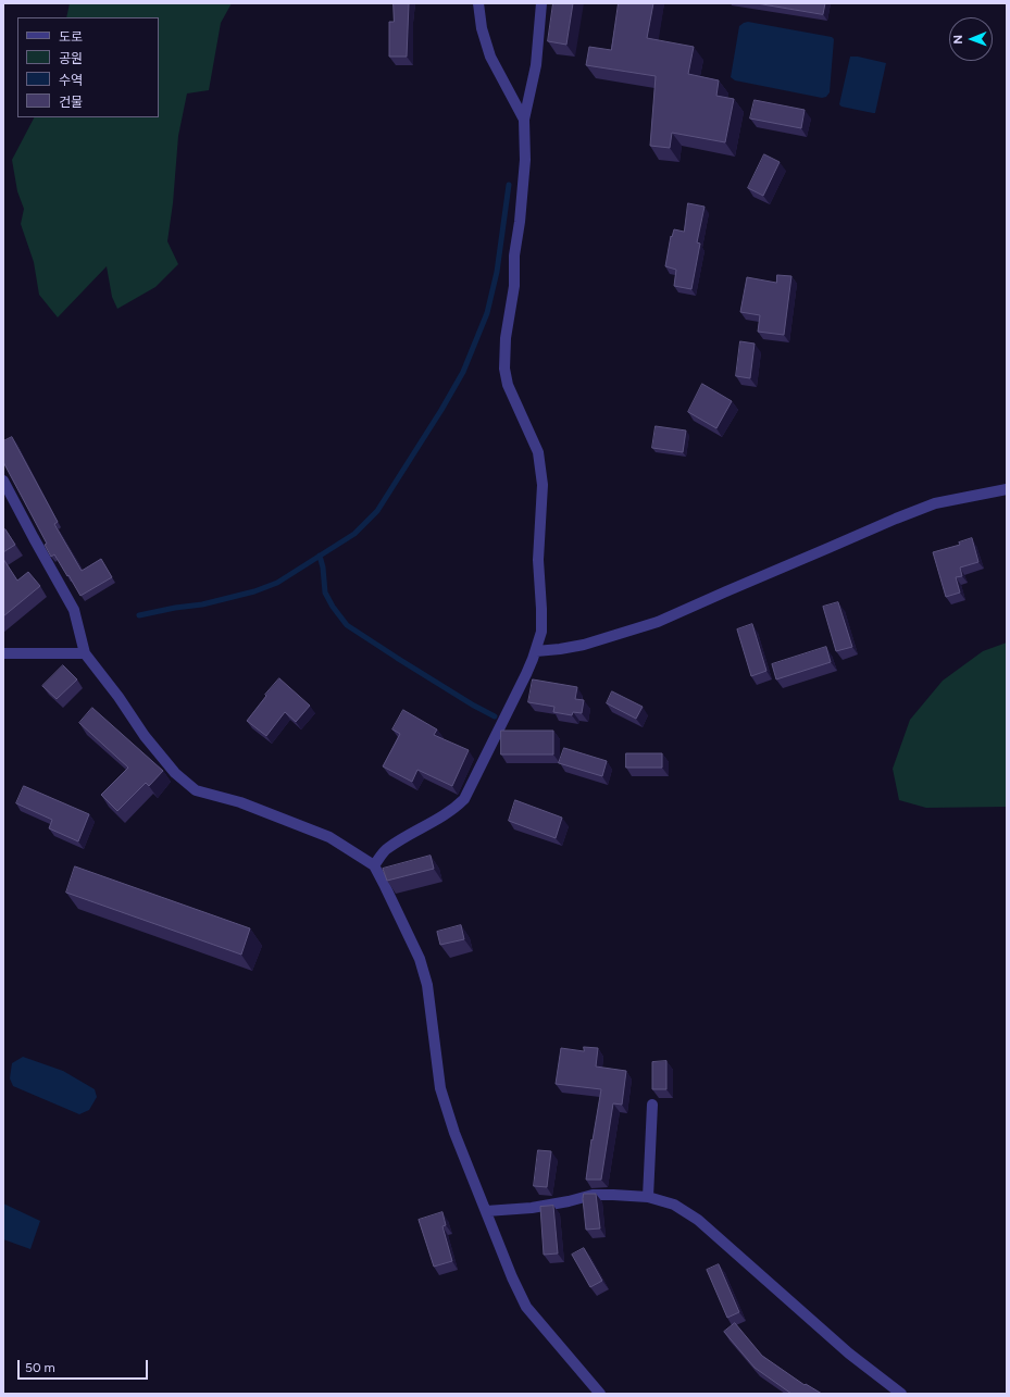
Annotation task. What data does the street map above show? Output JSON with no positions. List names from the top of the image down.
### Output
{
  "legend": [
    "도로",
    "공원",
    "수역",
    "건물"
  ],
  "scale_bar": "50 m",
  "north": "left"
}
